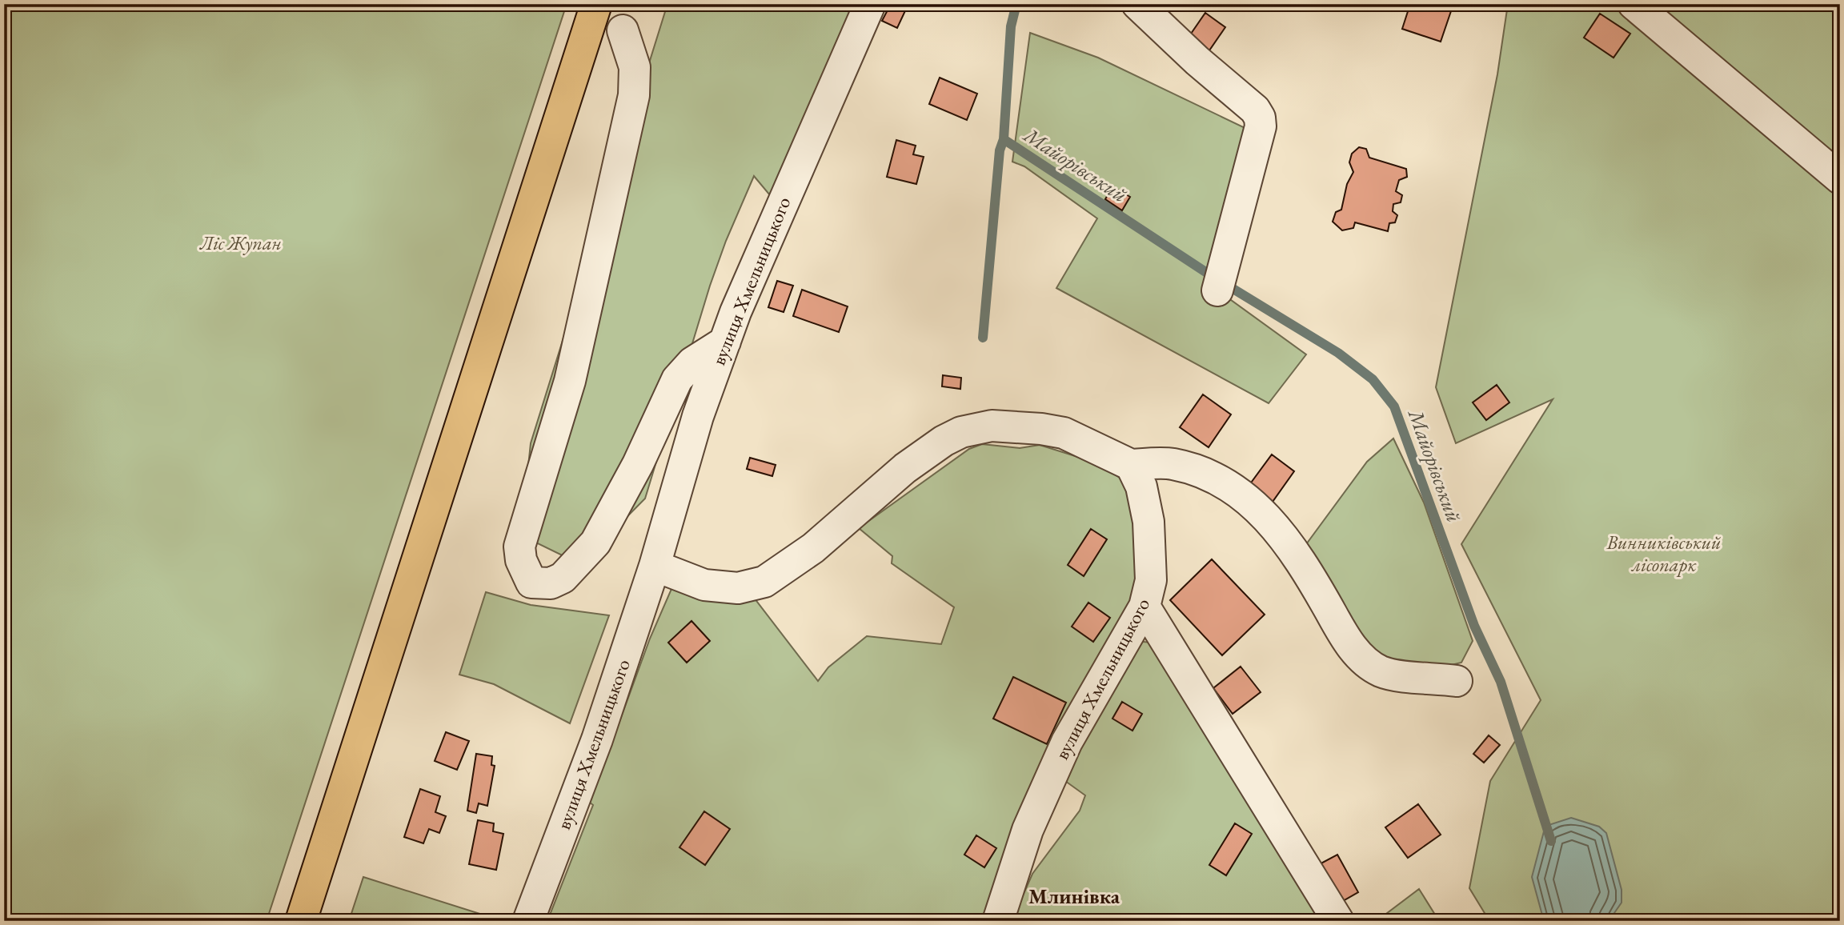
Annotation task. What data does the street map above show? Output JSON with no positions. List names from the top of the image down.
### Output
{
  "streets": {
    "street": ["вулиця Хмельницького"]
  },
  "districts": ["Млинівка"],
  "water": ["Майорівський"],
  "parks": ["Ліс Жупан", "Винниківський лісопарк"]
}
